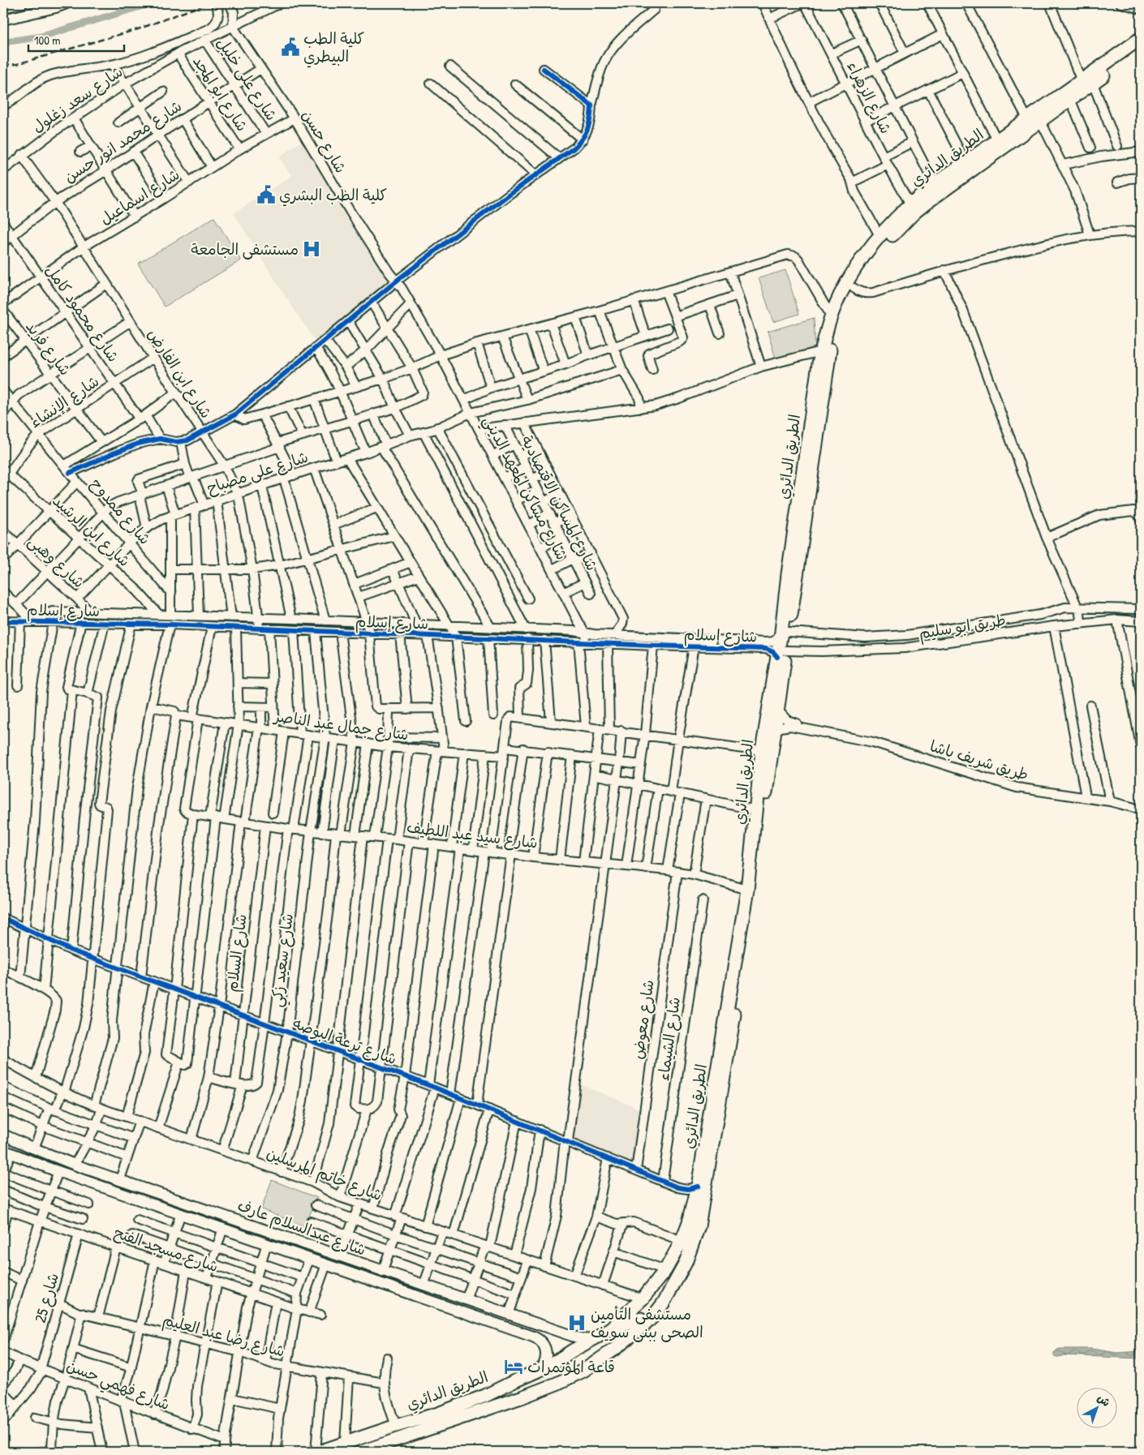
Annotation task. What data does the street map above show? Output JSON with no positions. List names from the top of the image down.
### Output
{
  "streets": {
    "highway": ["الطريق الدائري"],
    "main road": ["شارع عبدالسلام عارف"],
    "street": [
      "شارع على خليل",
      "شارع ابو المجد",
      "شارع الزهراء",
      "شارع سعد زغلول",
      "شارع محمد انور حسن",
      "شارع حسن",
      "شارع اسماعيل",
      "شارع محمود كامل",
      "شارع فريد",
      "شارع ابن الفارض",
      "شارع الإنشاء",
      "شارع على مصباح",
      "شارع مساكن المعهد الديني",
      "شارع المساكن الاقتصادية",
      "شارع ممدوح",
      "شارع ابن الرشيد",
      "شارع وهبى",
      "شارع إسلام",
      "طريق ابو سليم",
      "شارع جمال عبد الناصر",
      "طريق شريف باشا",
      "شارع سيد عبد اللطيف",
      "شارع السلام",
      "شارع سعيد زكي",
      "شارع معوض",
      "شارع الشيماء",
      "شارع ترعة البوصه",
      "شارع خاتم المرسلين",
      "شارع مسجد الفتح",
      "شارع 25",
      "شارع رضا عبد العليم",
      "شارع فهمي حسن"
    ]
  },
  "crossings": [
    ["شارع على خليل", "شارع سعد زغلول"],
    ["شارع على خليل", "شارع محمد انور حسن"],
    ["شارع على خليل", "شارع اسماعيل"],
    ["شارع ابو المجد", "شارع سعد زغلول"],
    ["شارع ابو المجد", "شارع محمد انور حسن"],
    ["شارع ابو المجد", "شارع اسماعيل"],
    ["شارع الزهراء", "الطريق الدائري"],
    ["شارع سعد زغلول", "شارع حسن"],
    ["شارع سعد زغلول", "شارع ابن الفارض"],
    ["شارع محمد انور حسن", "شارع حسن"],
    ["شارع محمد انور حسن", "شارع محمود كامل"],
    ["شارع محمد انور حسن", "شارع ابن الفارض"],
    ["شارع حسن", "شارع اسماعيل"],
    ["شارع حسن", "شارع مساكن المعهد الديني"],
    ["الطريق الدائري", "شارع إسلام"],
    ["الطريق الدائري", "طريق ابو سليم"],
    ["الطريق الدائري", "طريق شريف باشا"],
    ["الطريق الدائري", "شارع سيد عبد اللطيف"],
    ["الطريق الدائري", "شارع خاتم المرسلين"],
    ["الطريق الدائري", "شارع عبدالسلام عارف"],
    ["شارع اسماعيل", "شارع محمود كامل"],
    ["شارع اسماعيل", "شارع ابن الفارض"],
    ["شارع محمود كامل", "شارع الإنشاء"],
    ["شارع فريد", "شارع الإنشاء"],
    ["شارع ابن الفارض", "شارع الإنشاء"],
    ["شارع ابن الفارض", "شارع على مصباح"],
    ["شارع ابن الفارض", "شارع إسلام"],
    ["شارع الإنشاء", "شارع ممدوح"],
    ["شارع الإنشاء", "شارع ابن الرشيد"],
    ["شارع على مصباح", "شارع مساكن المعهد الديني"],
    ["شارع على مصباح", "شارع ممدوح"],
    ["شارع على مصباح", "شارع ابن الرشيد"],
    ["شارع على مصباح", "شارع وهبى"],
    ["شارع مساكن المعهد الديني", "شارع إسلام"],
    ["شارع ابن الرشيد", "شارع إسلام"],
    ["شارع وهبى", "شارع إسلام"],
    ["شارع إسلام", "طريق ابو سليم"],
    ["شارع إسلام", "شارع سعيد زكي"],
    ["شارع جمال عبد الناصر", "شارع سعيد زكي"],
    ["شارع سيد عبد اللطيف", "شارع السلام"],
    ["شارع سيد عبد اللطيف", "شارع سعيد زكي"],
    ["شارع سيد عبد اللطيف", "شارع معوض"],
    ["شارع السلام", "شارع ترعة البوصه"],
    ["شارع السلام", "شارع خاتم المرسلين"],
    ["شارع سعيد زكي", "شارع ترعة البوصه"],
    ["شارع سعيد زكي", "شارع خاتم المرسلين"],
    ["شارع معوض", "شارع ترعة البوصه"],
    ["شارع الشيماء", "شارع ترعة البوصه"],
    ["شارع مسجد الفتح", "شارع 25"],
    ["شارع 25", "شارع رضا عبد العليم"],
    ["شارع 25", "شارع فهمي حسن"]
  ],
  "places": {
    "public building": ["كلية الطب البيطري", "كلية الطب البشري"],
    "hospital": ["مستشفى الجامعة", "مستشفى التأمين الصحى ببنى سويف"],
    "hotel": ["قاعة المؤتمرات"]
  },
  "scale_bar": "100 m",
  "north": "top right"
}
